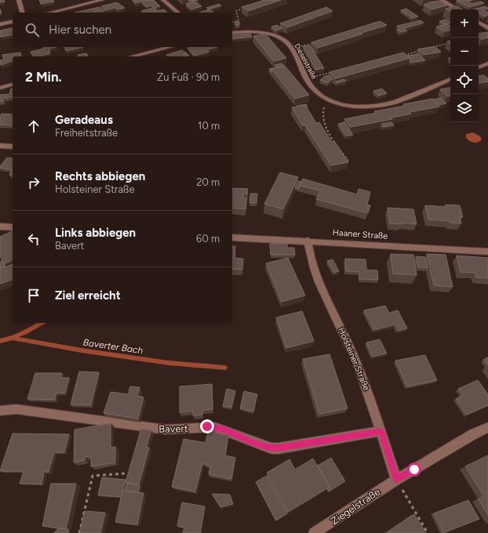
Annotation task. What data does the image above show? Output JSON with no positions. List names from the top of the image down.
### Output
{
  "streets": {
    "street": [
      "Dieselstraße",
      "Haaner Straße",
      "Holsteiner Straße",
      "Bavert",
      "Ziegelstraße"
    ]
  },
  "crossings": [
    ["Haaner Straße", "Holsteiner Straße"],
    ["Holsteiner Straße", "Bavert"],
    ["Holsteiner Straße", "Ziegelstraße"]
  ],
  "water": ["Baverter Bach"],
  "page": {
    "map_buttons": ["+", "−"],
    "search": "Hier suchen",
    "heading": ["2 Min.", "Zu Fuß · 90 m"],
    "list": [
      ["Geradeaus", "Freiheitstraße", "10 m"],
      ["Rechts abbiegen", "Holsteiner Straße", "20 m"],
      ["Links abbiegen", "Bavert", "60 m"],
      "Ziel erreicht"
    ]
  }
}
